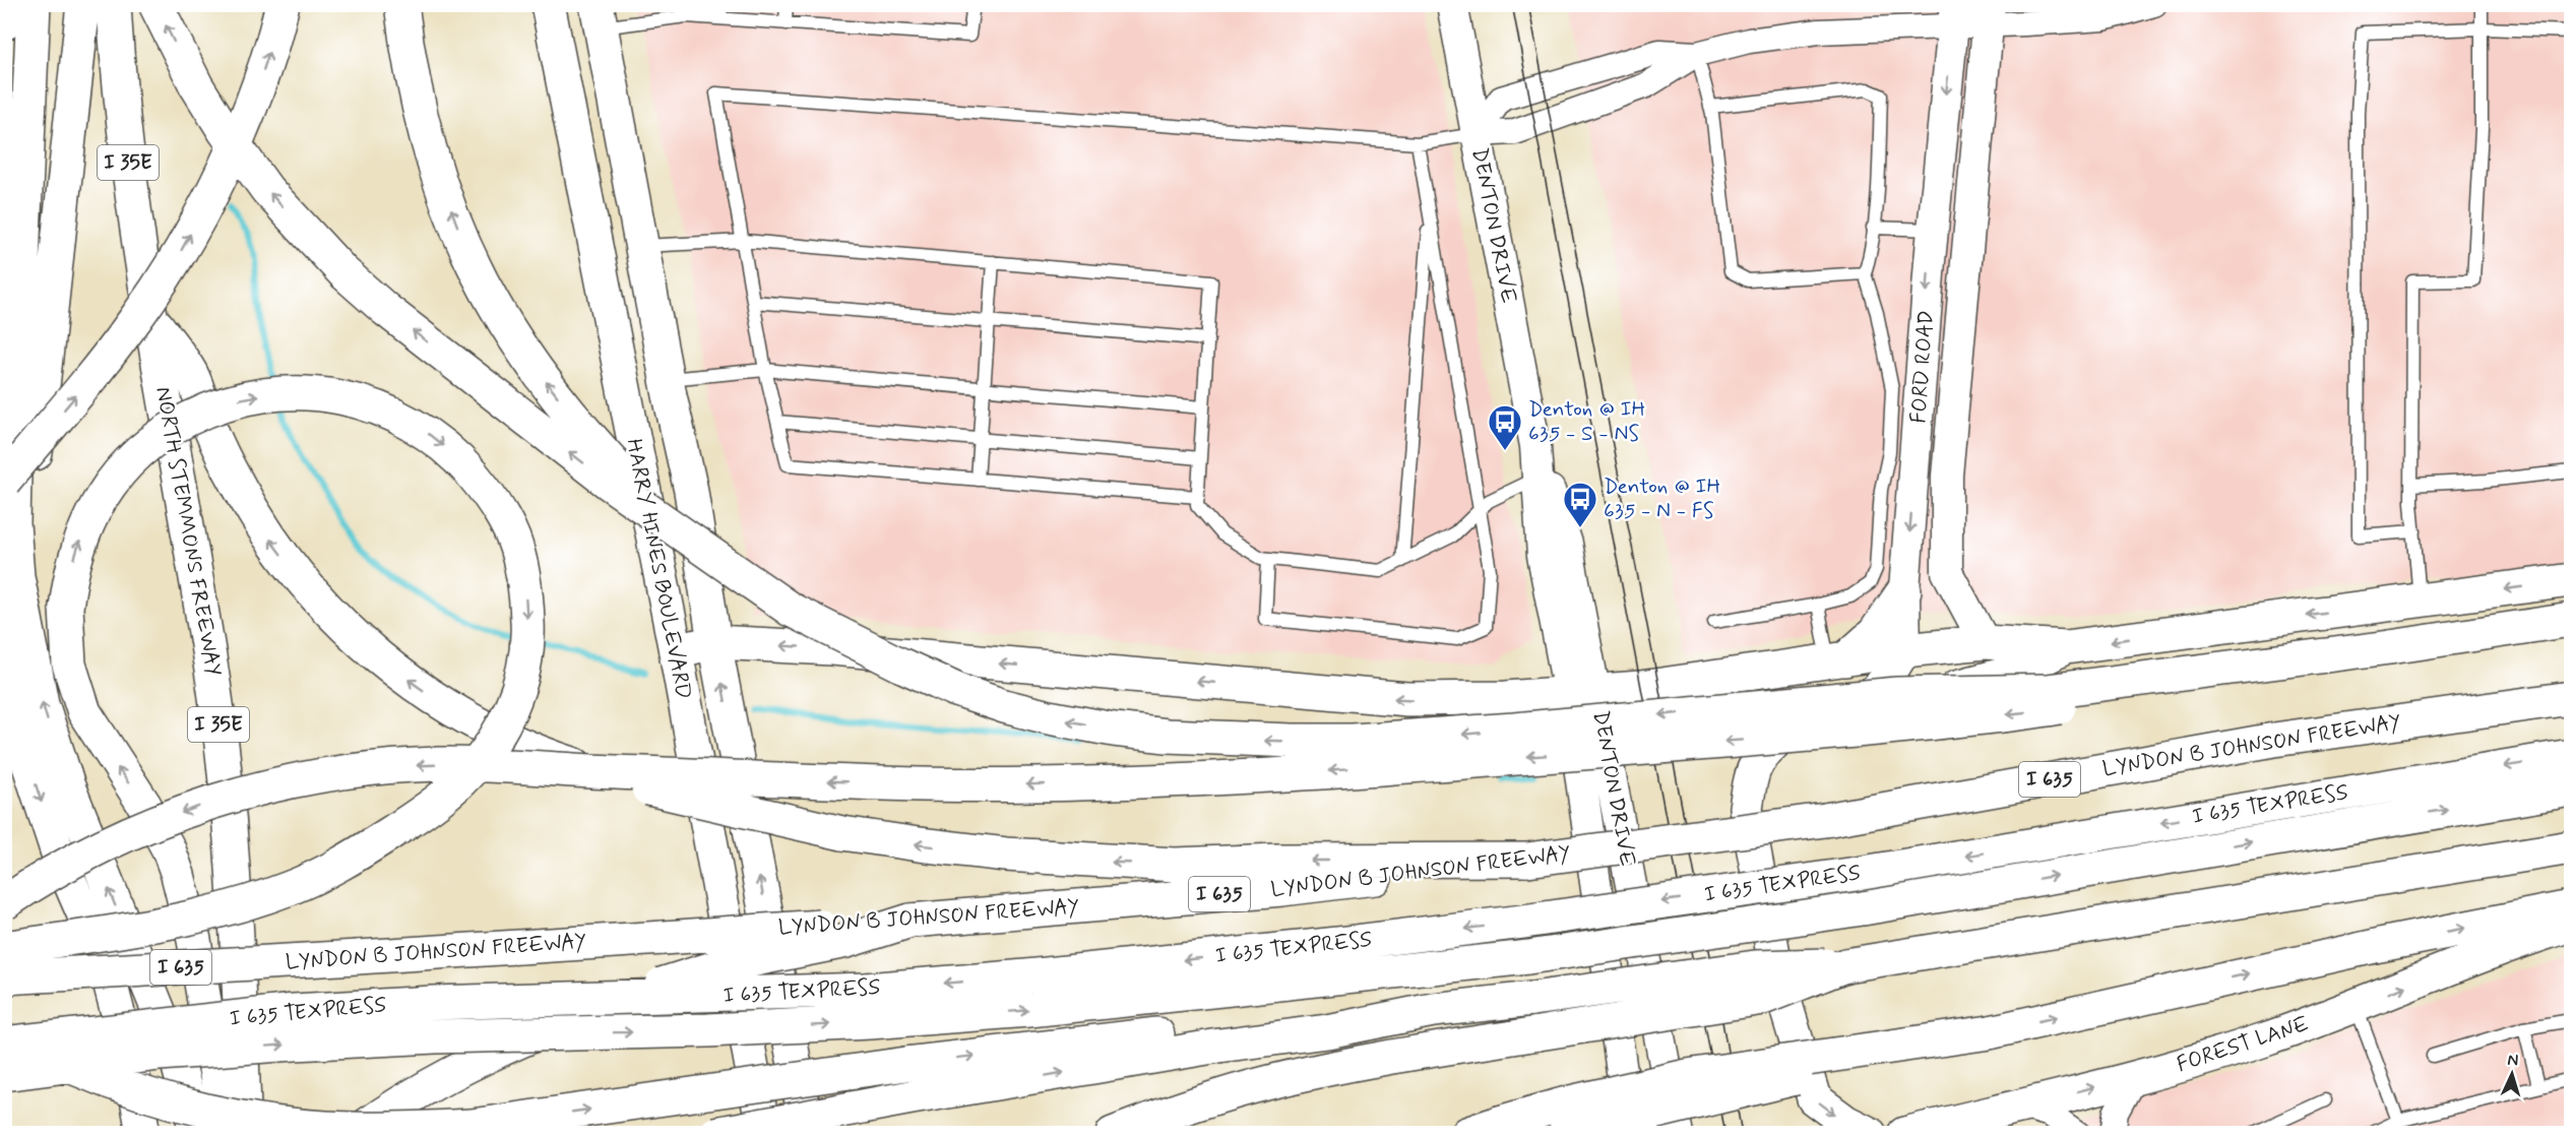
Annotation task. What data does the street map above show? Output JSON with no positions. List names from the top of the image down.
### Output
{
  "streets": {
    "main road": [
      "I 35E",
      "NORTH STEMMONS FREEWAY",
      "HARRY HINES BOULEVARD",
      "LYNDON B JOHNSON FREEWAY",
      "I 635",
      "I 635 TEXPRESS",
      "FOREST LANE"
    ],
    "street": ["DENTON DRIVE", "FORD ROAD"]
  },
  "places": {
    "bus stop": ["Denton @ IH 635 - S - NS", "Denton @ IH 635 - N - FS"]
  },
  "north": "top"
}
